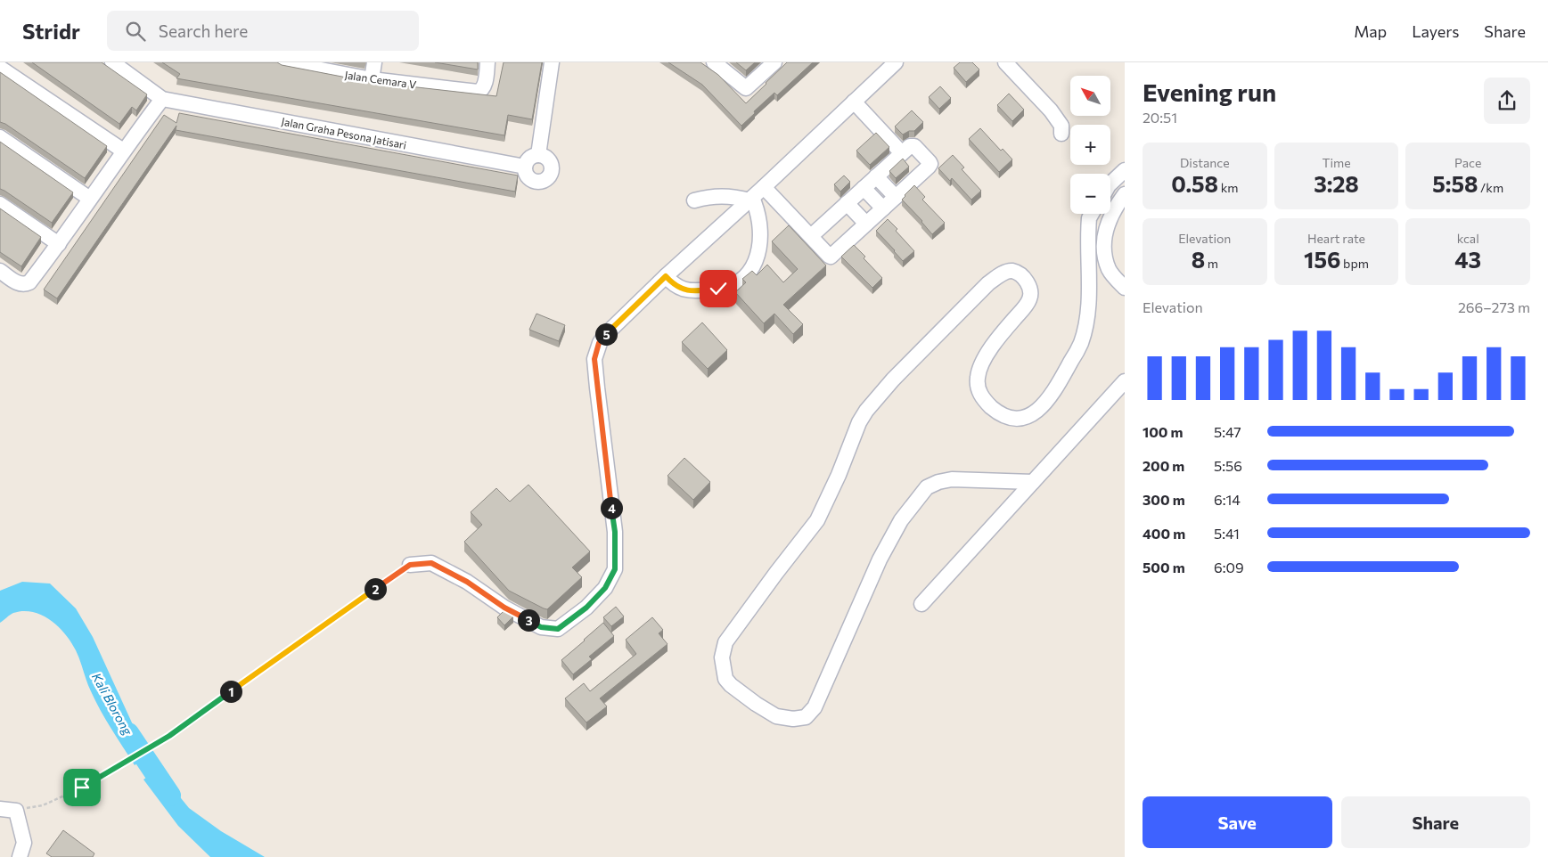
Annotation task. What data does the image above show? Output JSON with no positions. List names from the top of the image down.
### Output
{
  "streets": {
    "street": ["Jalan Cemara V", "Jalan Graha Pesona Jatisari"]
  },
  "water": ["Kali Blorong"],
  "north": "top left",
  "page": {
    "header": "Stridr",
    "search": "Search here",
    "nav": ["Map", "Layers", "Share"],
    "heading": ["Evening run", "20:51"],
    "map_buttons": ["+", "−"],
    "stats": [
      ["Distance", "0.58 km"],
      ["Time", "3:28"],
      ["Pace", "5:58 /km"],
      ["Elevation", "8 m"],
      ["Heart rate", "156 bpm"],
      ["kcal", "43"]
    ],
    "chart": ["Elevation", "266–273 m"],
    "pins": [
      "5",
      "4",
      "2",
      "3",
      "1"
    ],
    "list": [
      {
        "name": "100 m",
        "note": "5:47"
      },
      {
        "name": "200 m",
        "note": "5:56"
      },
      {
        "name": "300 m",
        "note": "6:14"
      },
      {
        "name": "400 m",
        "note": "5:41"
      },
      {
        "name": "500 m",
        "note": "6:09"
      }
    ],
    "buttons": ["Save", "Share"]
  }
}
